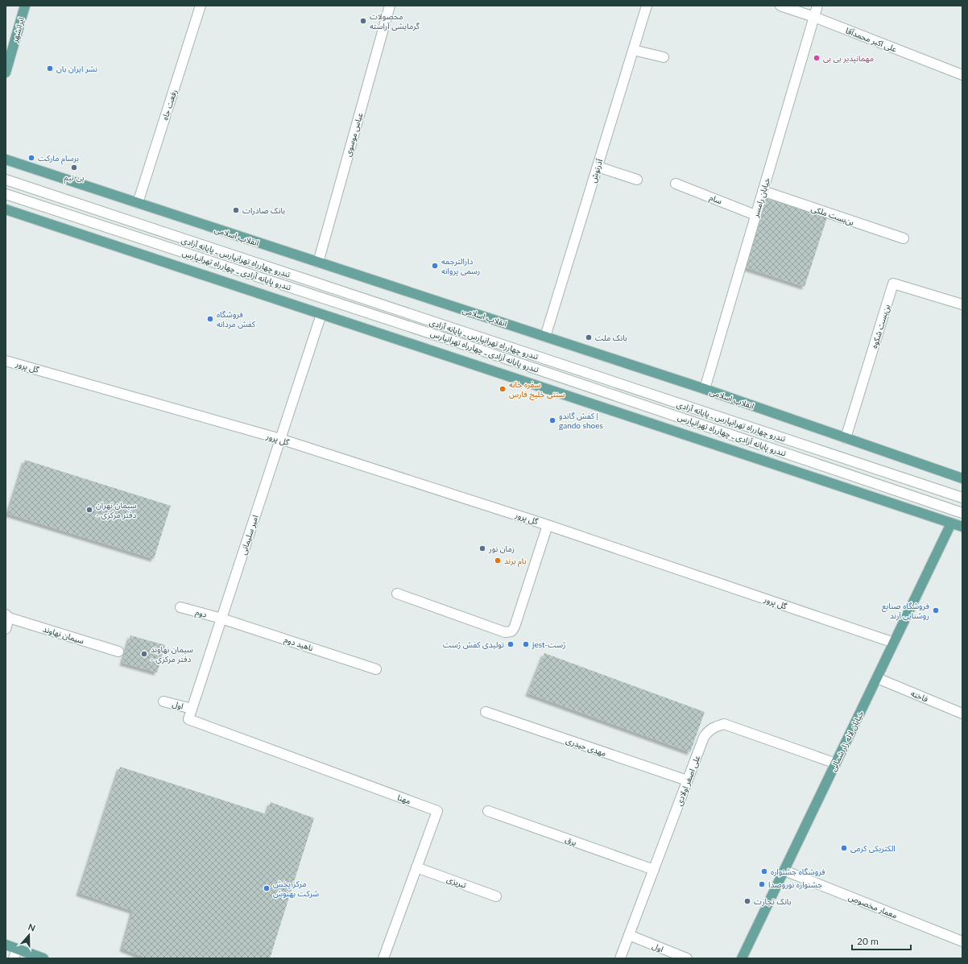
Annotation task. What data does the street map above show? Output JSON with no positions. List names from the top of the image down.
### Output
{
  "streets": {
    "main road": ["ایرانشهر", "انقلاب اسلامی", "خیابان لاله زار شمالی"],
    "street": [
      "علی اکبر محمدآقا",
      "رفعت جاه",
      "عباس موسوی",
      "آذرنوش",
      "خیابان رامسر",
      "سام",
      "بن‌بست ملکی",
      "تندرو چهارراه تهرانپارس ـ پایانه آزادی",
      "تندرو پایانه آزادی ـ چهارراه تهرانپارس",
      "بن‌بست شکوه",
      "گل پرور",
      "امیر سلیمانی",
      "دوم",
      "سیمان نهاوند",
      "ناهید دوم",
      "فاخته",
      "اول",
      "مهدی حیدری",
      "علی اصغر اولادی",
      "مهنا",
      "برق",
      "تبریزی",
      "معمار مخصوص"
    ]
  },
  "crossings": [
    ["علی اکبر محمدآقا", "خیابان رامسر"],
    ["رفعت جاه", "انقلاب اسلامی"],
    ["عباس موسوی", "انقلاب اسلامی"],
    ["آذرنوش", "انقلاب اسلامی"],
    ["خیابان رامسر", "سام"],
    ["خیابان رامسر", "بن‌بست ملکی"],
    ["خیابان رامسر", "انقلاب اسلامی"],
    ["انقلاب اسلامی", "بن‌بست شکوه"],
    ["گل پرور", "امیر سلیمانی"],
    ["گل پرور", "خیابان لاله زار شمالی"],
    ["امیر سلیمانی", "دوم"],
    ["امیر سلیمانی", "ناهید دوم"],
    ["امیر سلیمانی", "اول"],
    ["امیر سلیمانی", "مهنا"],
    ["دوم", "ناهید دوم"],
    ["فاخته", "خیابان لاله زار شمالی"],
    ["اول", "علی اصغر اولادی"],
    ["خیابان لاله زار شمالی", "علی اصغر اولادی"],
    ["خیابان لاله زار شمالی", "معمار مخصوص"],
    ["مهدی حیدری", "علی اصغر اولادی"],
    ["علی اصغر اولادی", "برق"],
    ["مهنا", "تبریزی"]
  ],
  "places": [
    "محصولات گرمایشی آراسته",
    "مهمانپذیر بی بی",
    "نشر ایران بان",
    "برسام مارکت",
    "بی تیم",
    "بانک صادرات",
    "دارالترجمه رسمی پروانه",
    "فروشگاه کفش مردانه",
    "بانک ملت",
    "سفره خانه سنتی خلیج فارس",
    "کفش گاندو | gando shoes",
    "سیمان تهران - دفتر مرکزی",
    "زمان نور",
    "بام برند",
    "فروشگاه صنایع روشنایی آرند",
    "تولیدی کفش ژست",
    "jest-ژست",
    "سیمان نهاوند - دفتر مرکزی",
    "الکتریکی کرمی",
    "فروشگاه جشنواره",
    "جشنواره نوروصدا",
    "مرکز پخش شرکت بهنوش",
    "بانک تجارت"
  ],
  "scale_bar": "20 m",
  "north": "top"
}
